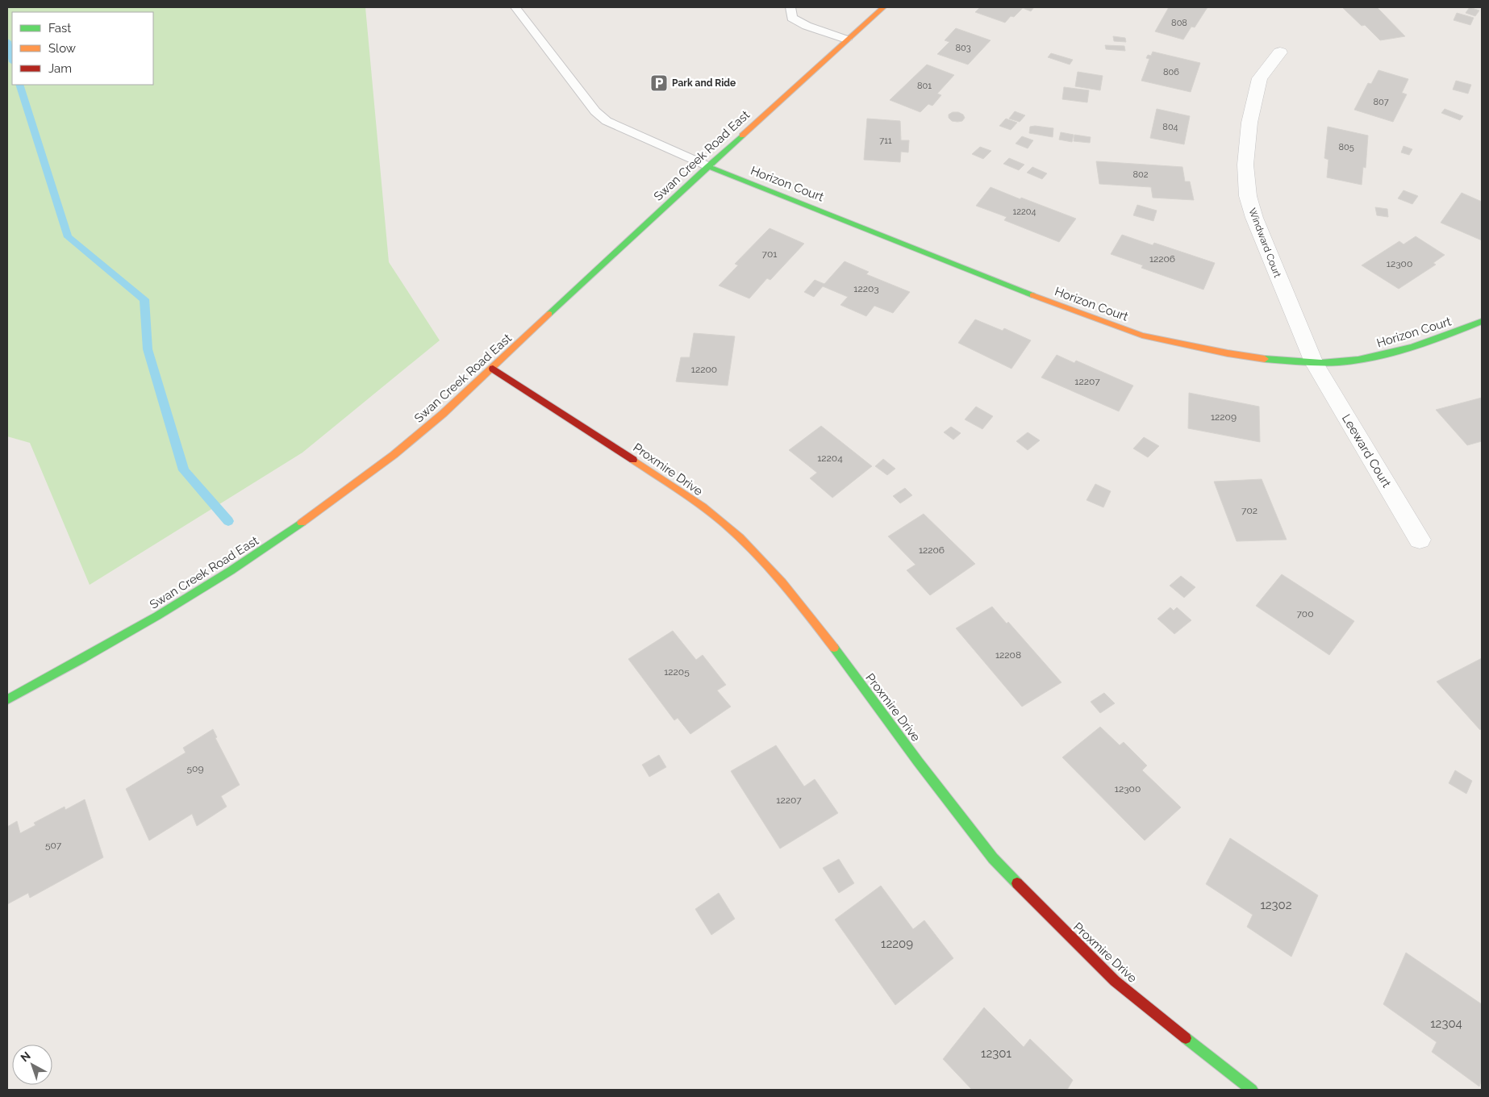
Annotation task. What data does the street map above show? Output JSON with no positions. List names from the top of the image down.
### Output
{
  "streets": {
    "street": [
      "Swan Creek Road East",
      "Horizon Court",
      "Windward Court",
      "Leeward Court",
      "Proxmire Drive"
    ]
  },
  "crossings": [
    ["Swan Creek Road East", "Horizon Court"],
    ["Swan Creek Road East", "Proxmire Drive"],
    ["Horizon Court", "Windward Court"],
    ["Horizon Court", "Leeward Court"],
    ["Windward Court", "Leeward Court"]
  ],
  "places": {
    "parking": ["Park and Ride"]
  },
  "house_numbers": [
    "808",
    "803",
    "806",
    "801",
    "807",
    "804",
    "711",
    "805",
    "802",
    "12204",
    "701",
    "12206",
    "12300",
    "12203",
    "12200",
    "12207",
    "12209",
    "12204",
    "702",
    "12206",
    "700",
    "12208",
    "12205",
    "509",
    "12300",
    "12207",
    "507",
    "12302",
    "12209",
    "12304",
    "12301"
  ],
  "legend": ["Fast", "Slow", "Jam"],
  "north": "top left"
}
